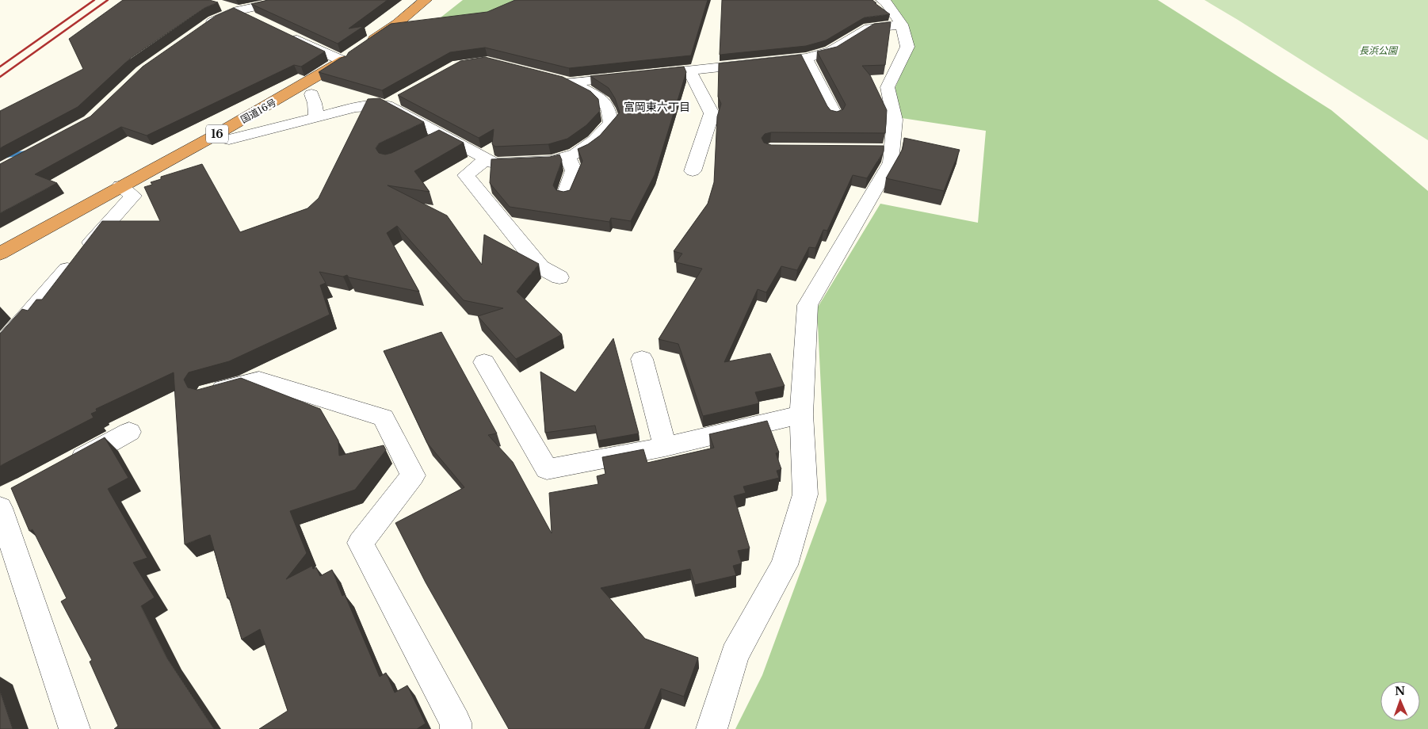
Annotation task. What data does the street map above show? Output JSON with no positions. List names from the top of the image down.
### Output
{
  "streets": {
    "highway": ["国道16号", "16"]
  },
  "districts": ["富岡東六丁目"],
  "parks": ["長浜公園"],
  "north": "top"
}
